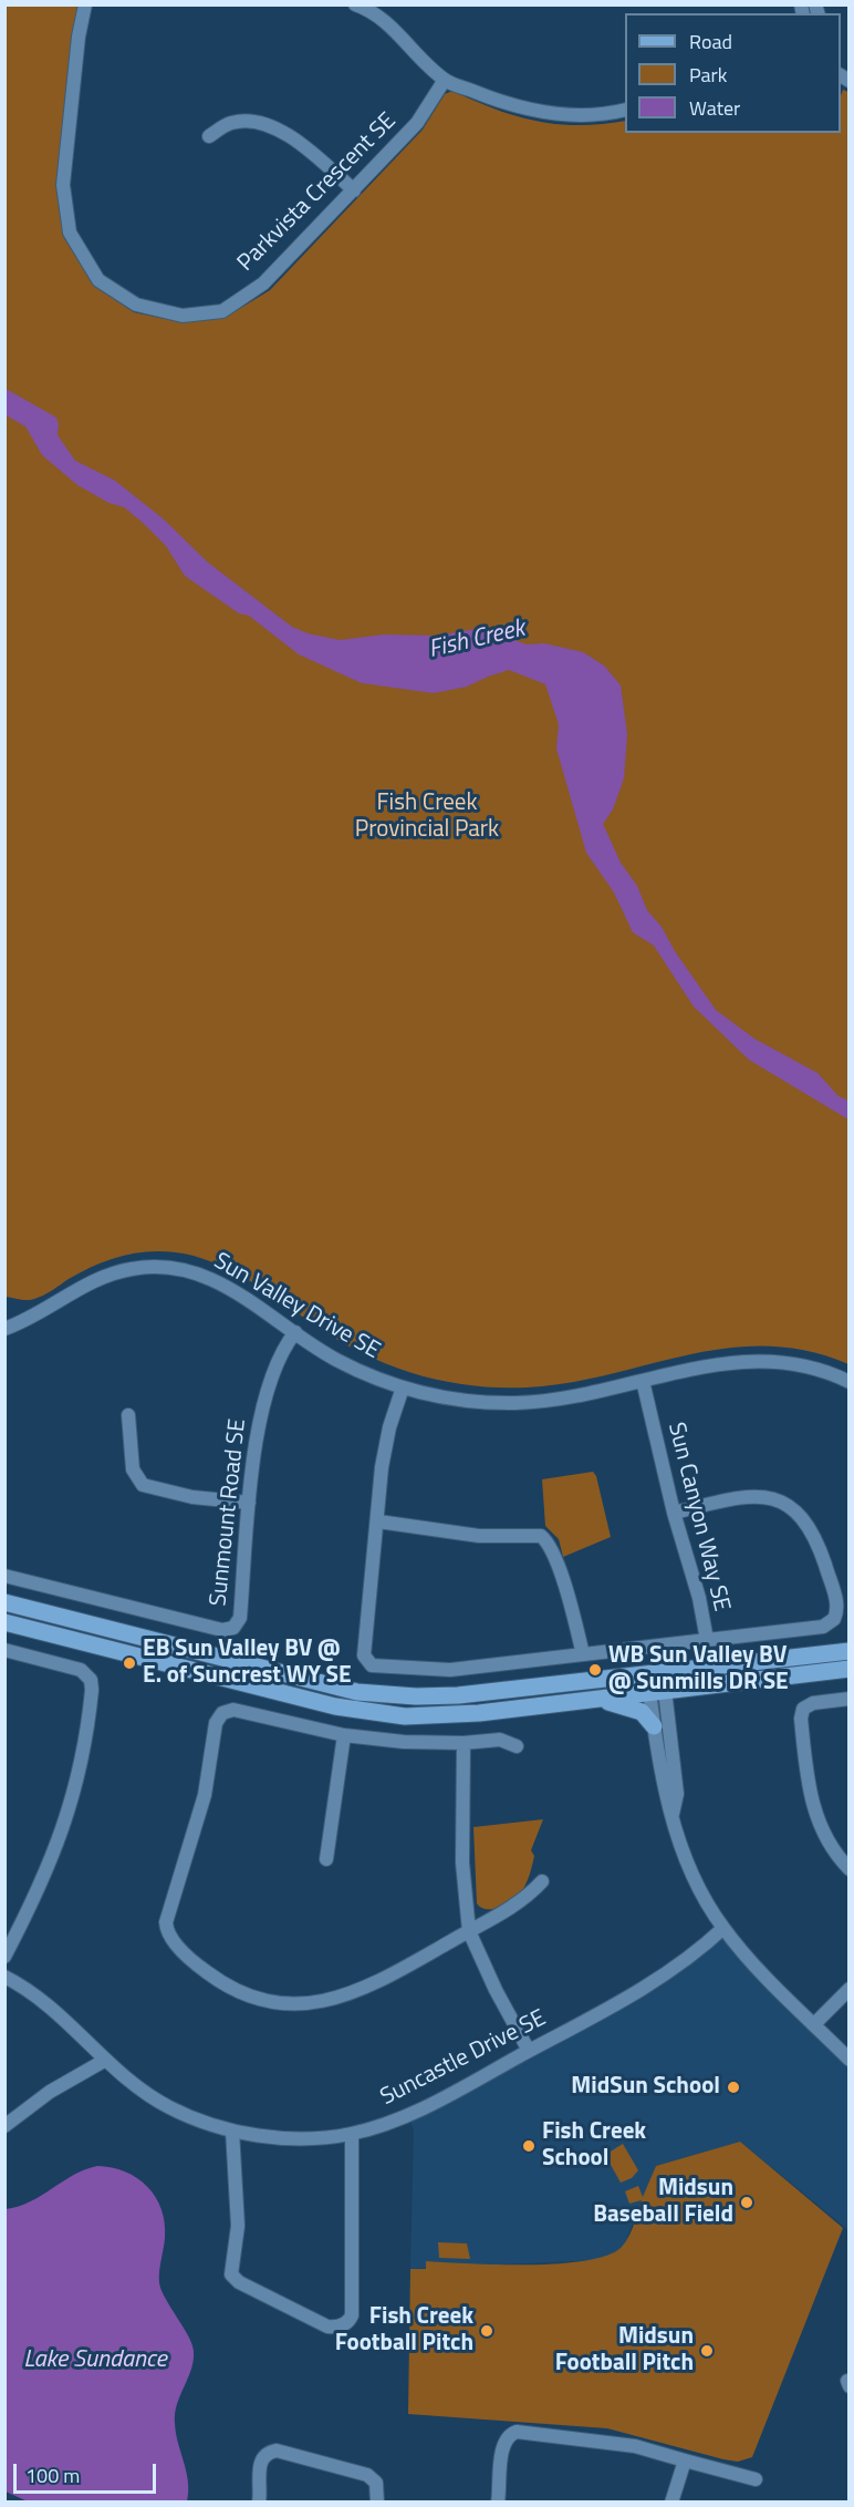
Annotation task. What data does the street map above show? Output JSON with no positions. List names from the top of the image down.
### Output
{
  "streets": {
    "street": [
      "Parkvista Crescent SE",
      "Sun Valley Drive SE",
      "Sunmount Road SE",
      "Sun Canyon Way SE",
      "Suncastle Drive SE"
    ]
  },
  "crossings": [
    ["Sun Valley Drive SE", "Sunmount Road SE"],
    ["Sun Valley Drive SE", "Sun Canyon Way SE"]
  ],
  "water": ["Fish Creek", "Lake Sundance"],
  "parks": ["Fish Creek Provincial Park"],
  "places": [
    "EB Sun Valley BV @ E. of Suncrest WY SE",
    "WB Sun Valley BV @ Sunmills DR SE",
    "MidSun School",
    "Fish Creek School",
    "Midsun Baseball Field",
    "Fish Creek Football Pitch",
    "Midsun Football Pitch"
  ],
  "legend": ["Road", "Park", "Water"],
  "scale_bar": "100 m"
}
